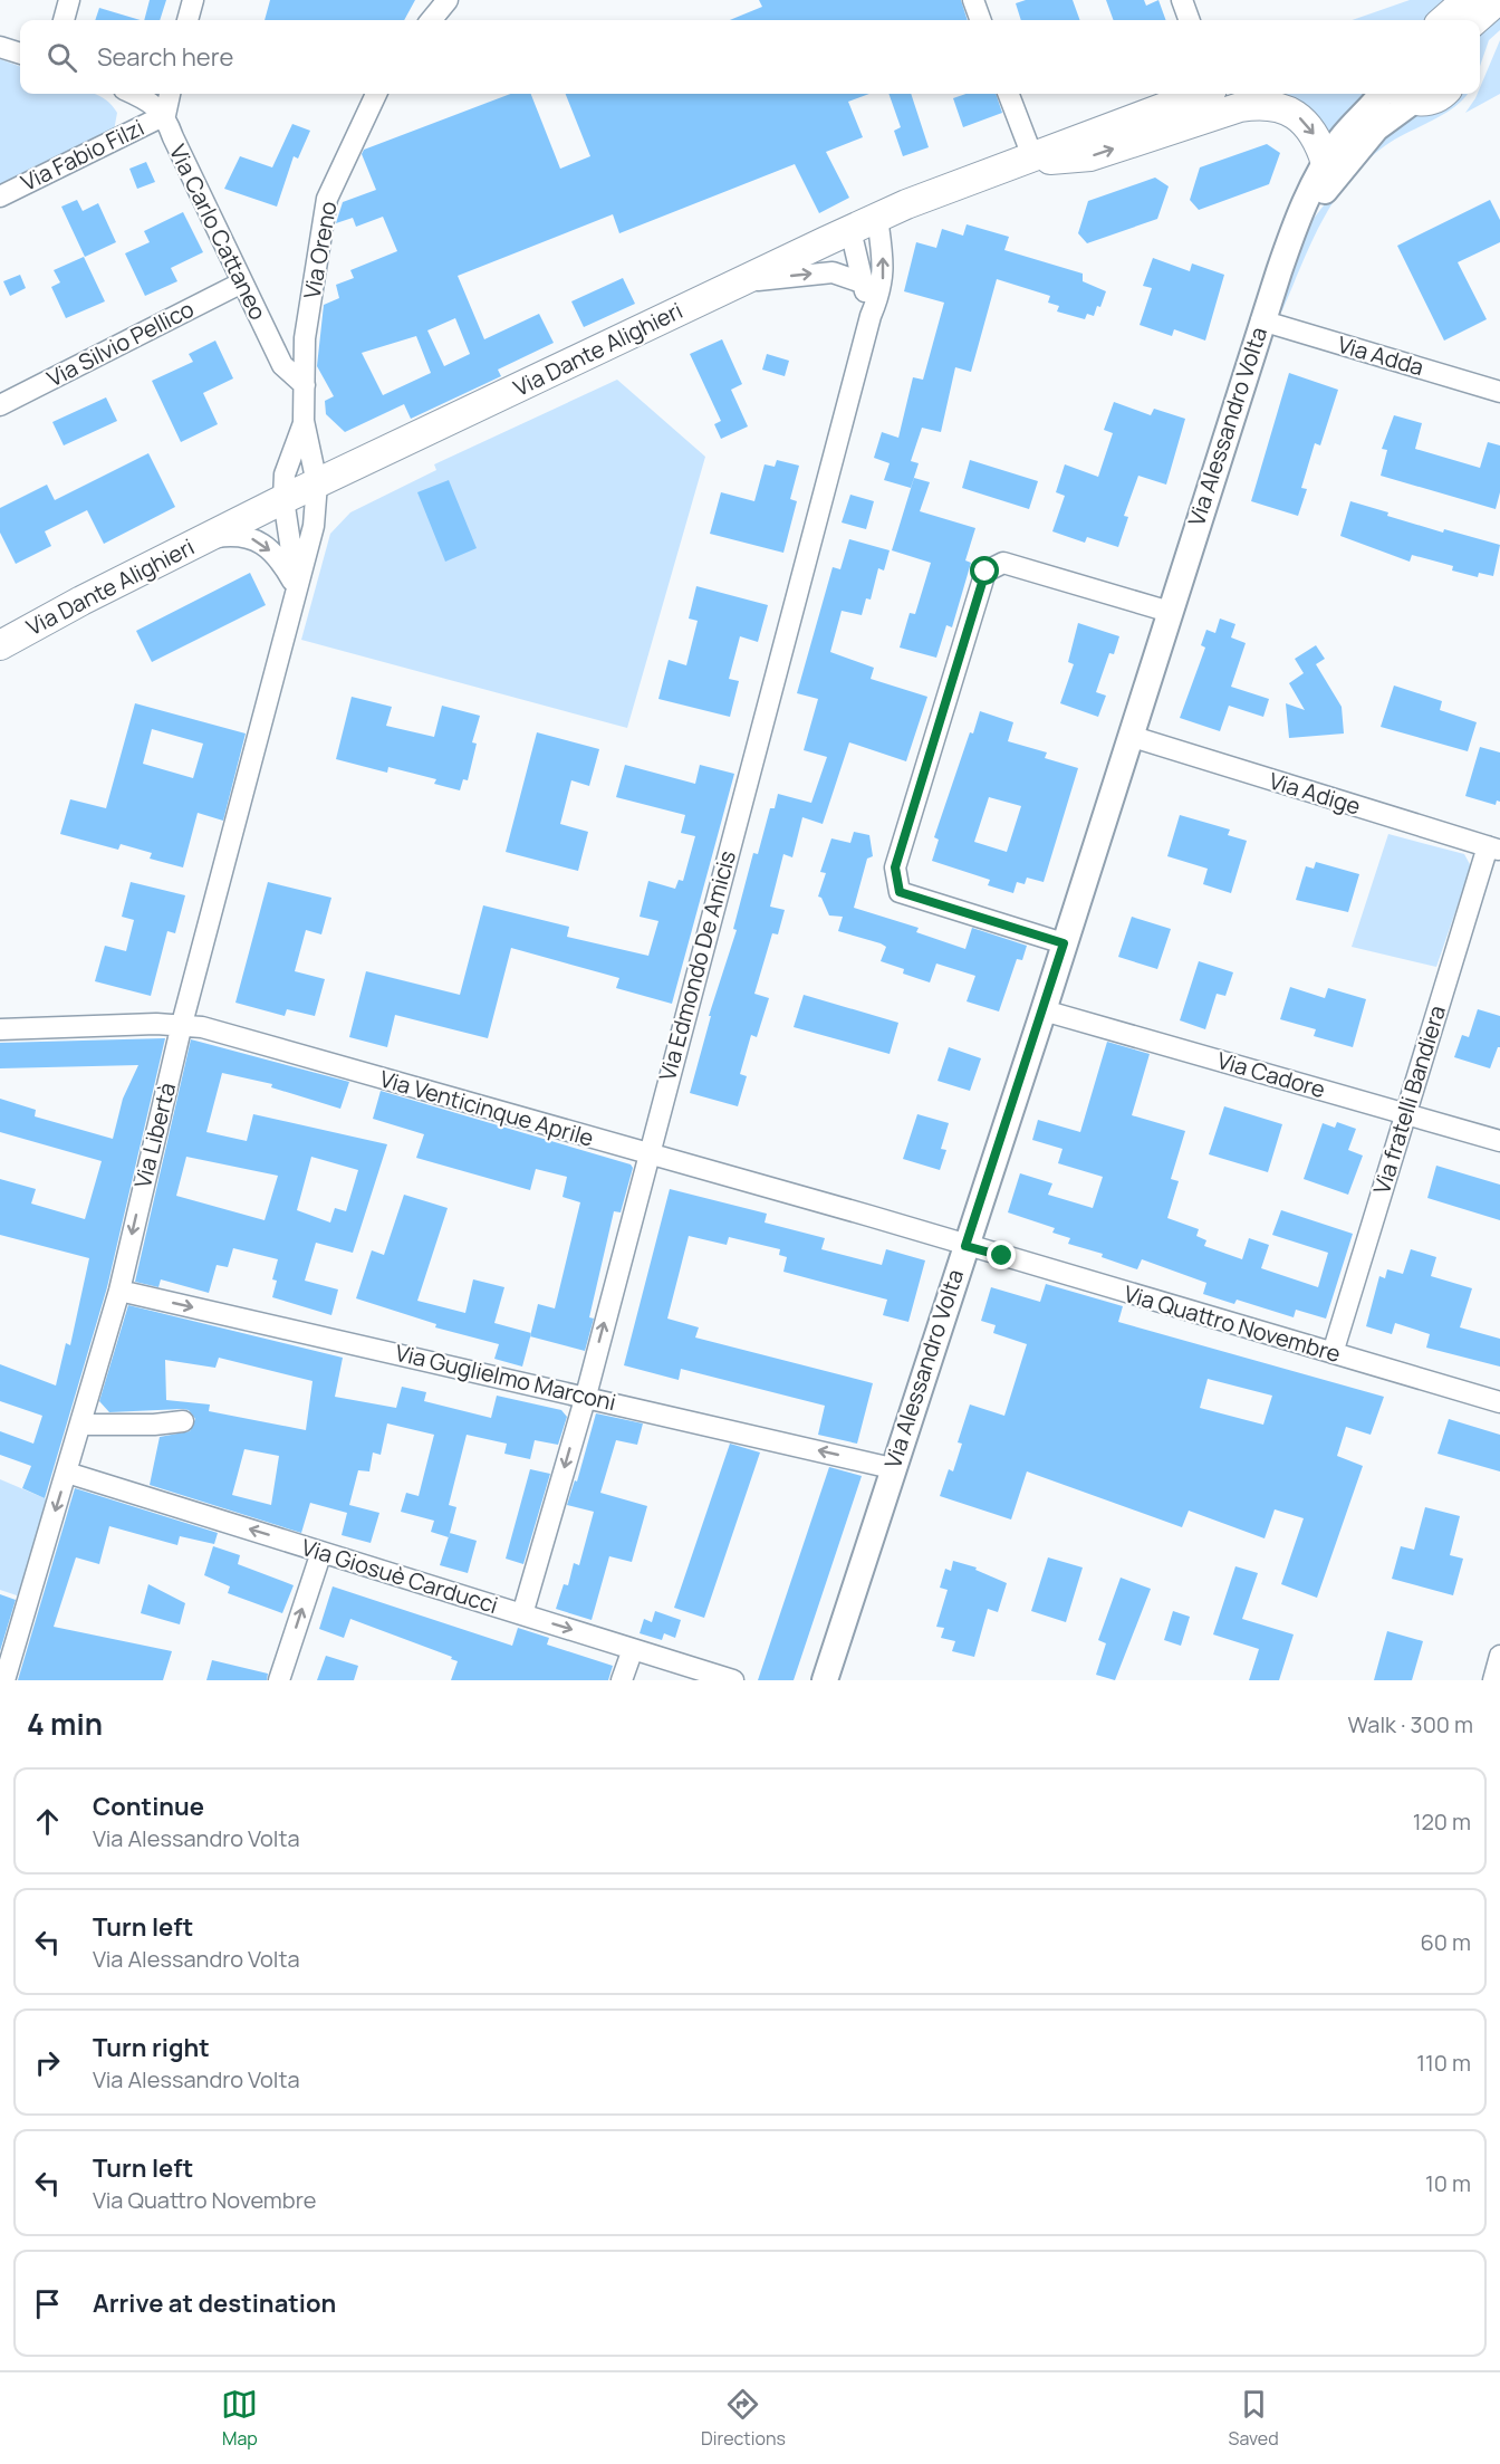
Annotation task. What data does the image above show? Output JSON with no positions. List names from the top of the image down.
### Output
{
  "streets": {
    "main road": ["Via Dante Alighieri"],
    "street": [
      "Via Fabio Filzi",
      "Via Carlo Cattaneo",
      "Via Oreno",
      "Via Silvio Pellico",
      "Via Adda",
      "Via Alessandro Volta",
      "Via Adige",
      "Via Edmondo De Amicis",
      "Via Cadore",
      "Via fratelli Bandiera",
      "Via Venticinque Aprile",
      "Via Libertà",
      "Via Quattro Novembre",
      "Via Guglielmo Marconi",
      "Via Giosuè Carducci"
    ]
  },
  "crossings": [
    ["Via Fabio Filzi", "Via Carlo Cattaneo"],
    ["Via Carlo Cattaneo", "Via Oreno"],
    ["Via Carlo Cattaneo", "Via Silvio Pellico"],
    ["Via Oreno", "Via Dante Alighieri"],
    ["Via Oreno", "Via Libertà"],
    ["Via Dante Alighieri", "Via Edmondo De Amicis"],
    ["Via Dante Alighieri", "Via Libertà"],
    ["Via Adda", "Via Alessandro Volta"],
    ["Via Alessandro Volta", "Via Adige"],
    ["Via Alessandro Volta", "Via Cadore"],
    ["Via Alessandro Volta", "Via Venticinque Aprile"],
    ["Via Alessandro Volta", "Via Quattro Novembre"],
    ["Via Alessandro Volta", "Via Guglielmo Marconi"],
    ["Via Adige", "Via fratelli Bandiera"],
    ["Via Edmondo De Amicis", "Via Venticinque Aprile"],
    ["Via Edmondo De Amicis", "Via Guglielmo Marconi"],
    ["Via Edmondo De Amicis", "Via Giosuè Carducci"],
    ["Via Cadore", "Via fratelli Bandiera"],
    ["Via fratelli Bandiera", "Via Quattro Novembre"],
    ["Via Venticinque Aprile", "Via Libertà"],
    ["Via Venticinque Aprile", "Via Quattro Novembre"],
    ["Via Libertà", "Via Guglielmo Marconi"],
    ["Via Libertà", "Via Giosuè Carducci"]
  ],
  "one_way": ["Via Libertà"],
  "page": {
    "search": "Search here",
    "heading": ["4 min", "Walk · 300 m"],
    "list": [
      ["Continue", "Via Alessandro Volta", "120 m"],
      ["Turn left", "Via Alessandro Volta", "60 m"],
      ["Turn right", "Via Alessandro Volta", "110 m"],
      ["Turn left", "Via Quattro Novembre", "10 m"],
      "Arrive at destination"
    ],
    "nav": ["Map", "Directions", "Saved"]
  }
}
